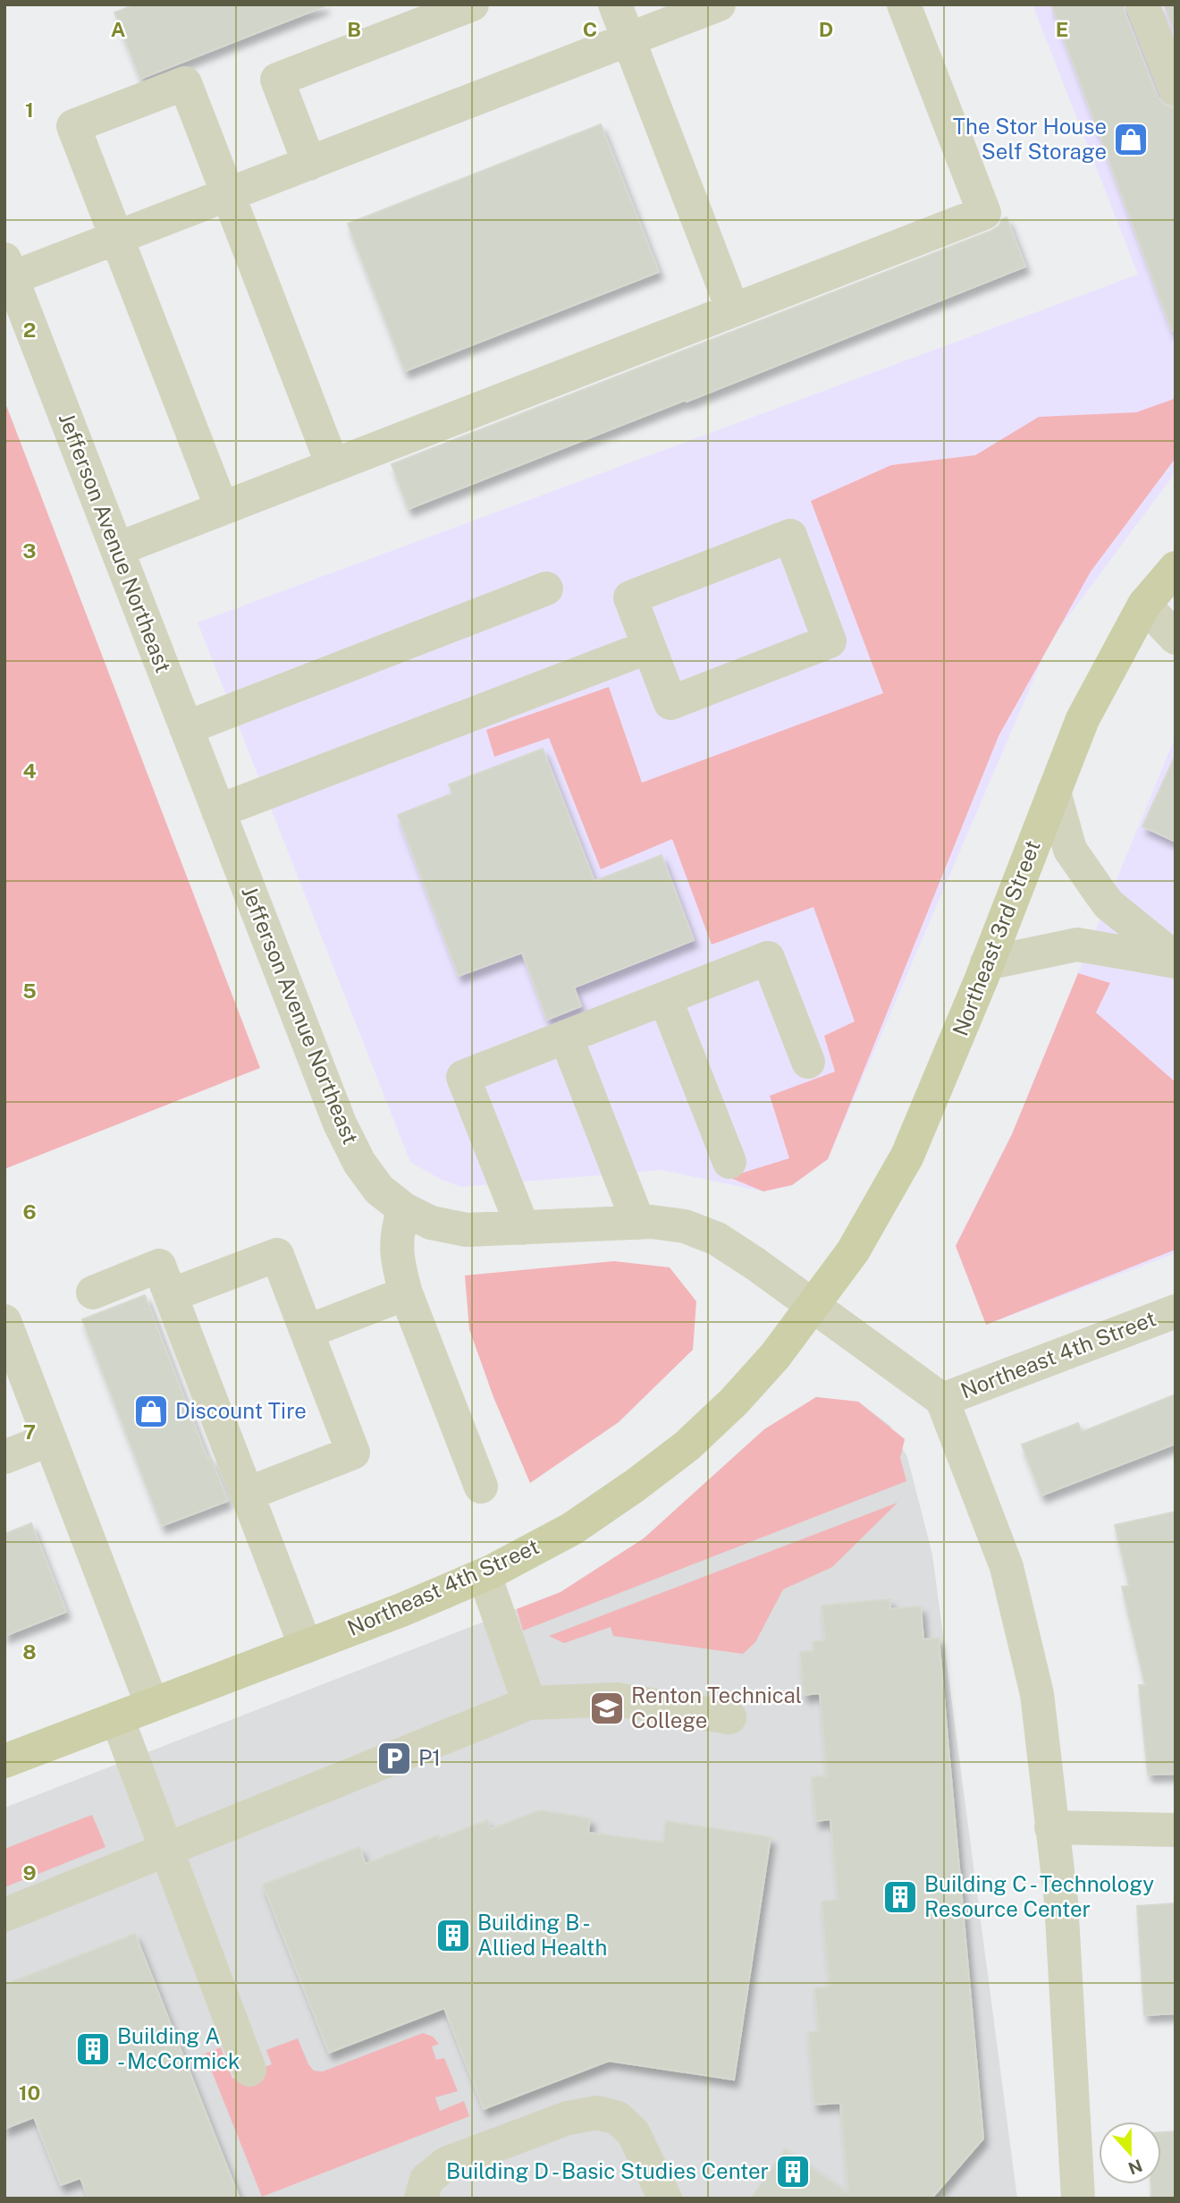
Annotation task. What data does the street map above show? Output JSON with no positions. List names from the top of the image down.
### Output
{
  "streets": {
    "main road": ["Northeast 3rd Street", "Northeast 4th Street"],
    "street": ["Jefferson Avenue Northeast"]
  },
  "crossings": [
    ["Jefferson Avenue Northeast", "Northeast 3rd Street"],
    ["Jefferson Avenue Northeast", "Northeast 4th Street"],
    ["Northeast 3rd Street", "Northeast 4th Street"]
  ],
  "places": {
    "shop": ["The Stor House Self Storage", "Discount Tire"],
    "school or university": ["Renton Technical College"],
    "parking": ["P1"],
    "building": [
      "Building C - Technology Resource Center",
      "Building B - Allied Health",
      "Building A - McCormick",
      "Building D - Basic Studies Center"
    ]
  },
  "north": "bottom",
  "grid": {
    "columns": [
      "A",
      "B",
      "C",
      "D",
      "E"
    ],
    "rows": [
      "1",
      "2",
      "3",
      "4",
      "5",
      "6",
      "7",
      "8",
      "9",
      "10"
    ]
  }
}
